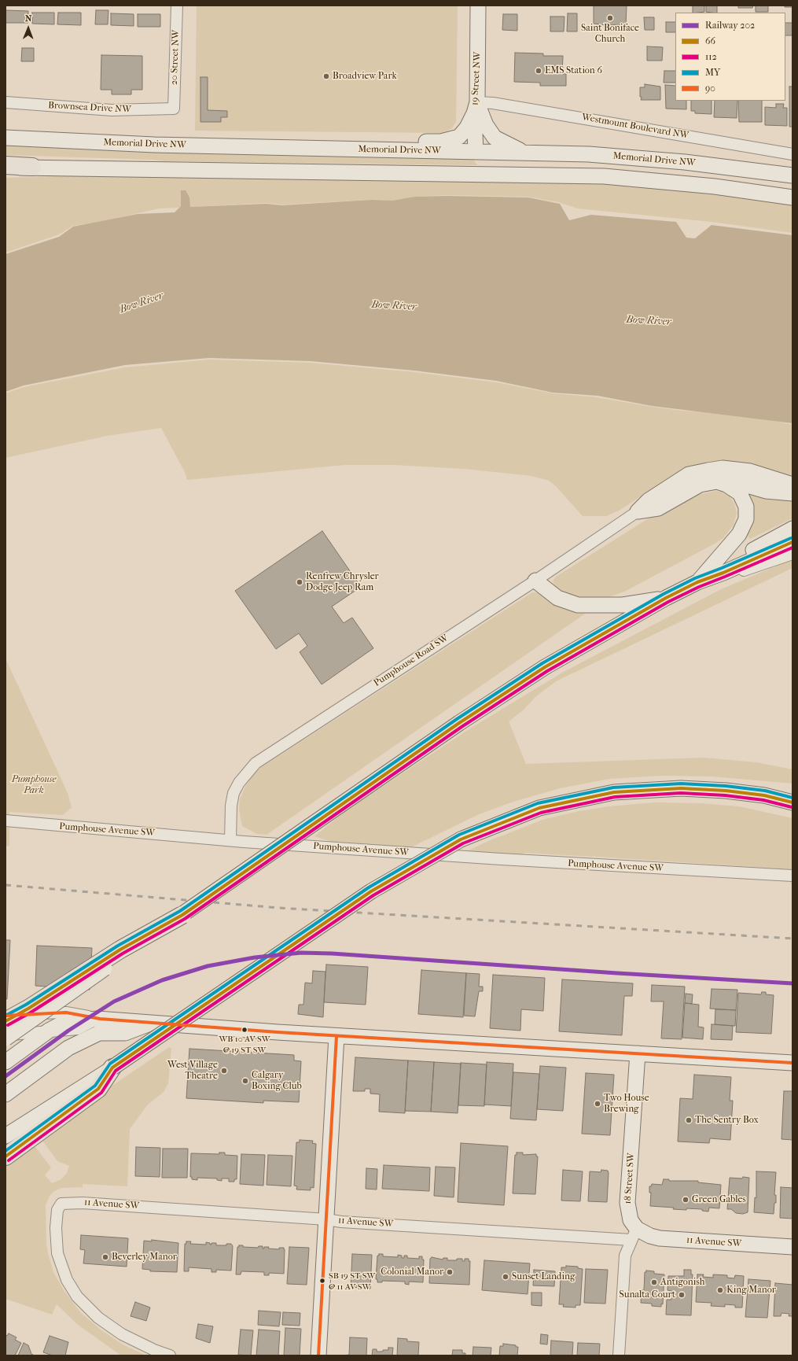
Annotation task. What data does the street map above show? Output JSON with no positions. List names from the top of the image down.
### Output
{
  "streets": {
    "main road": [
      "19 Street NW",
      "Memorial Drive NW",
      "18 Street SW",
      "11 Avenue SW"
    ],
    "street": [
      "20 Street NW",
      "Brownsea Drive NW",
      "Westmount Boulevard NW",
      "Pumphouse Road SW",
      "Pumphouse Avenue SW"
    ]
  },
  "crossings": [
    ["20 Street NW", "Brownsea Drive NW"],
    ["19 Street NW", "Westmount Boulevard NW"],
    ["19 Street NW", "Memorial Drive NW"],
    ["Pumphouse Road SW", "Pumphouse Avenue SW"],
    ["18 Street SW", "11 Avenue SW"]
  ],
  "water": ["Bow River"],
  "parks": ["Pumphouse Park"],
  "places": [
    "Saint Boniface Church",
    "EMS Station 6",
    "Broadview Park",
    "Renfrew Chrysler Dodge Jeep Ram",
    "WB 10 AV SW @ 19 ST SW",
    "West Village Theatre",
    "Calgary Boxing Club",
    "Two House Brewing",
    "The Sentry Box",
    "Green Gables",
    "Beverley Manor",
    "Colonial Manor",
    "Sunset Landing",
    "SB 19 ST SW @ 11 AV SW",
    "Antigonish",
    "King Manor",
    "Sunalta Court"
  ],
  "lines": [
    "transit line MY",
    "transit line 66",
    "transit line 112",
    "rail line 202",
    "transit line 90"
  ],
  "legend": [
    "Railway 202",
    "66",
    "112",
    "MY",
    "90"
  ],
  "north": "top"
}
